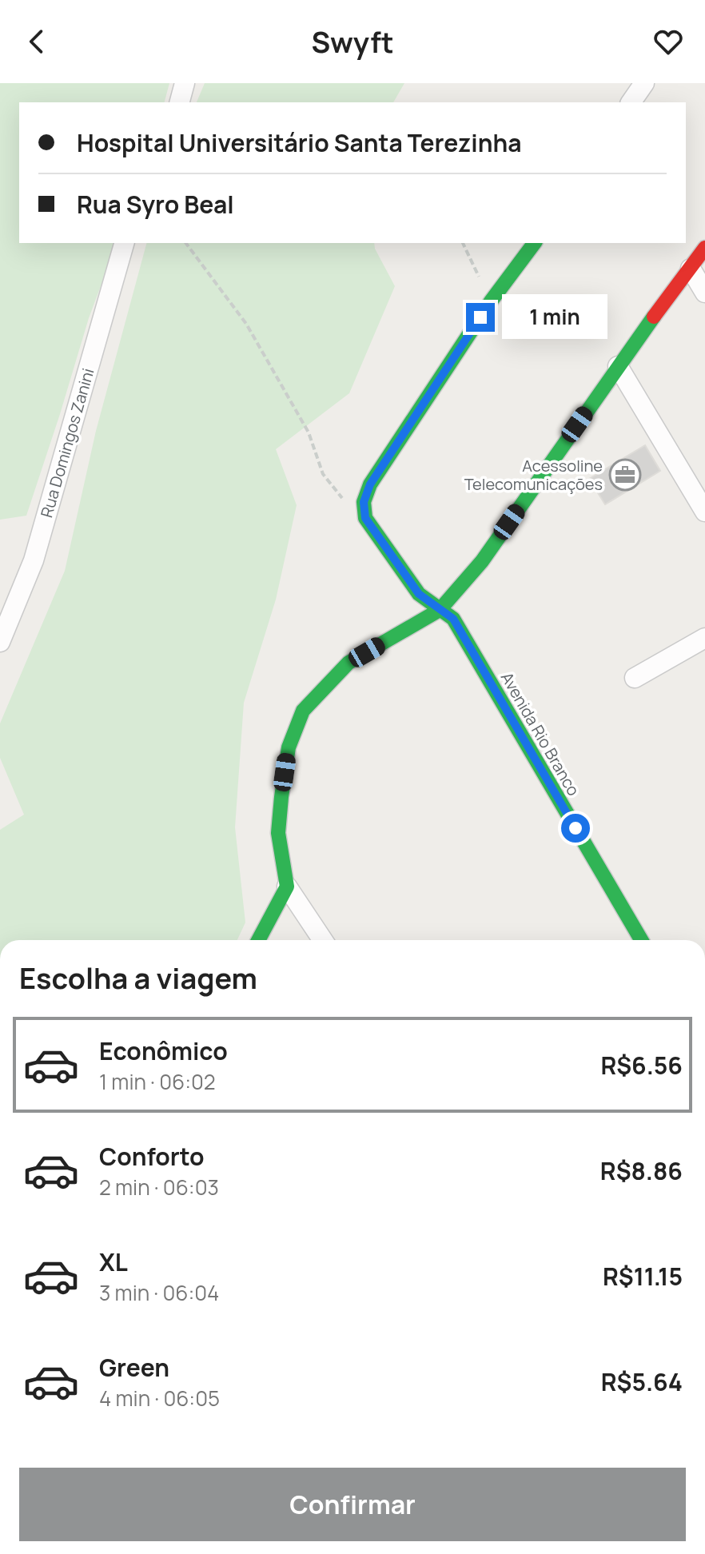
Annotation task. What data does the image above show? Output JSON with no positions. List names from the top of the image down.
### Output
{
  "streets": {
    "street": ["Rua Domingos Zanini", "Avenida Rio Branco"]
  },
  "places": {
    "office": ["Acessoline Telecomunicações"]
  },
  "page": {
    "header": "Swyft",
    "banner": ["Hospital Universitário Santa Terezinha", "Rua Syro Beal"],
    "bubble": "1 min",
    "heading": "Escolha a viagem",
    "list": [
      {
        "name": "Econômico",
        "note": "1 min · 06:02",
        "value": "R$6.56"
      },
      {
        "name": "Conforto",
        "note": "2 min · 06:03",
        "value": "R$8.86"
      },
      {
        "name": "XL",
        "note": "3 min · 06:04",
        "value": "R$11.15"
      },
      {
        "name": "Green",
        "note": "4 min · 06:05",
        "value": "R$5.64"
      }
    ],
    "buttons": "Confirmar"
  }
}
